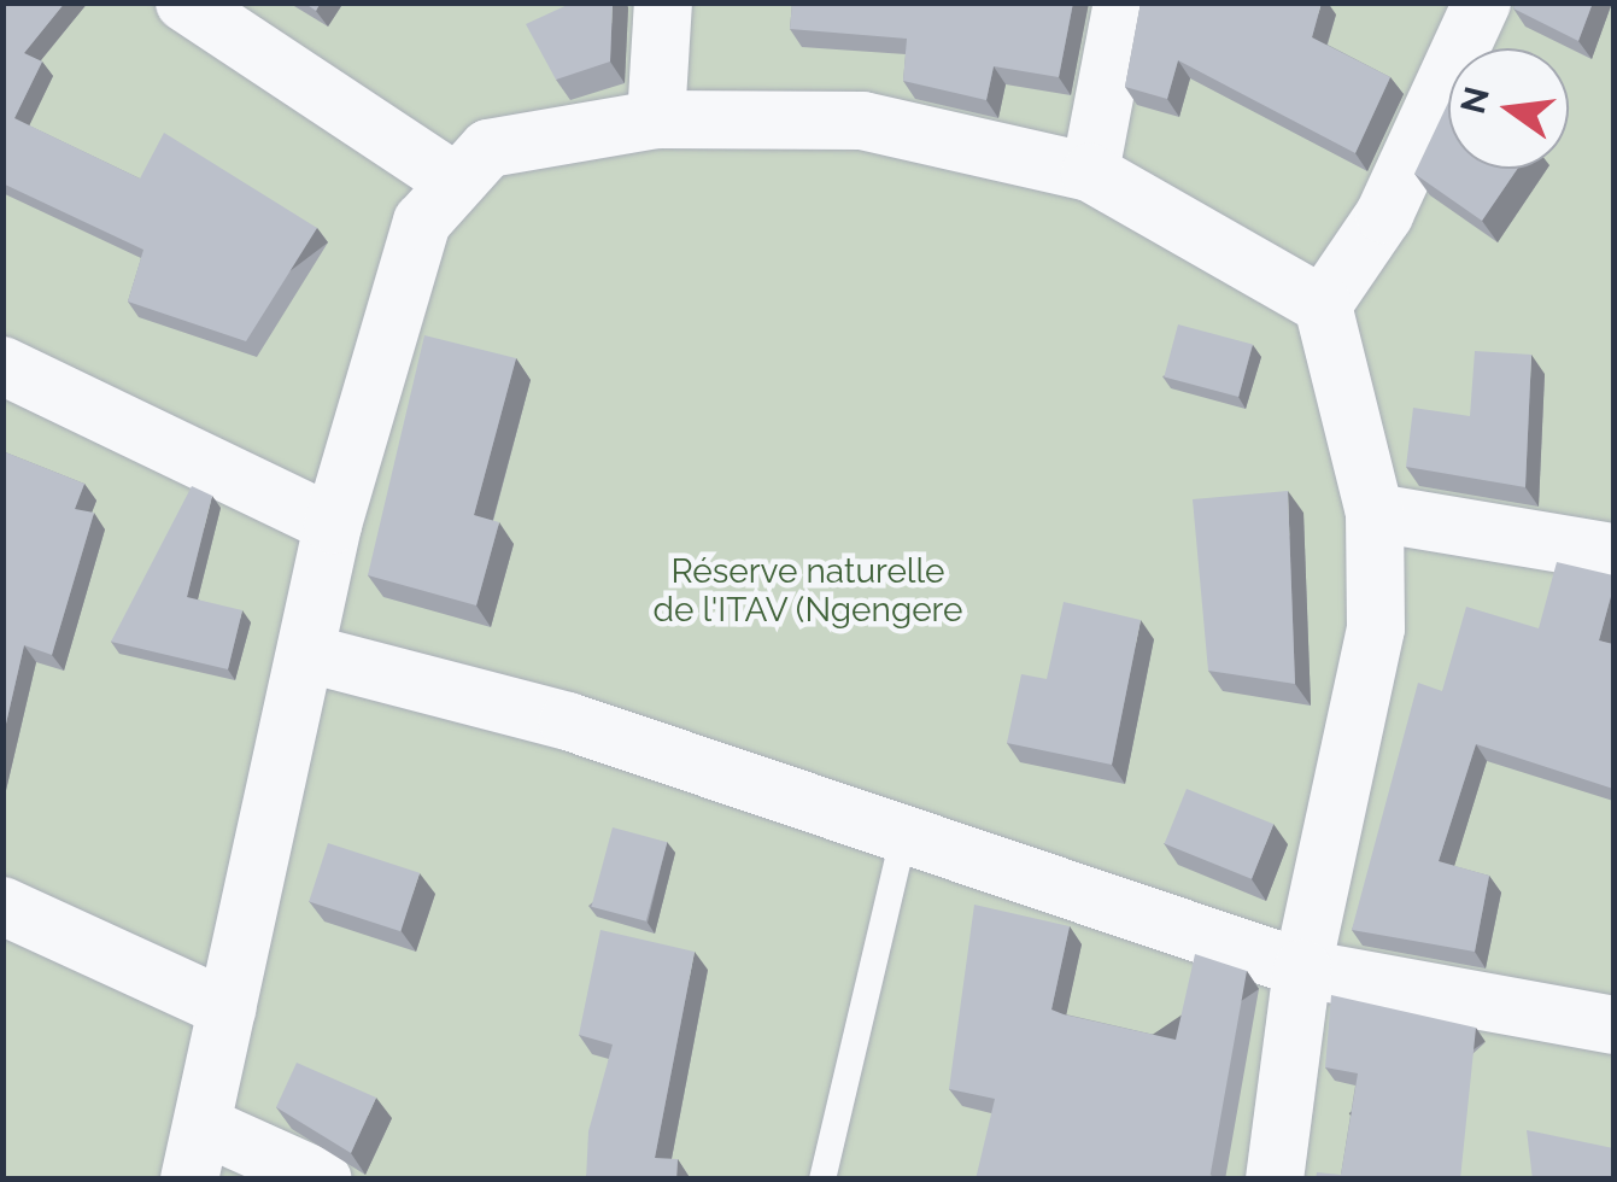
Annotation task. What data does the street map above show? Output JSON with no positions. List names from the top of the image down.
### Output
{
  "parks": ["Réserve naturelle de l'ITAV (Ngengere"],
  "north": "left"
}
